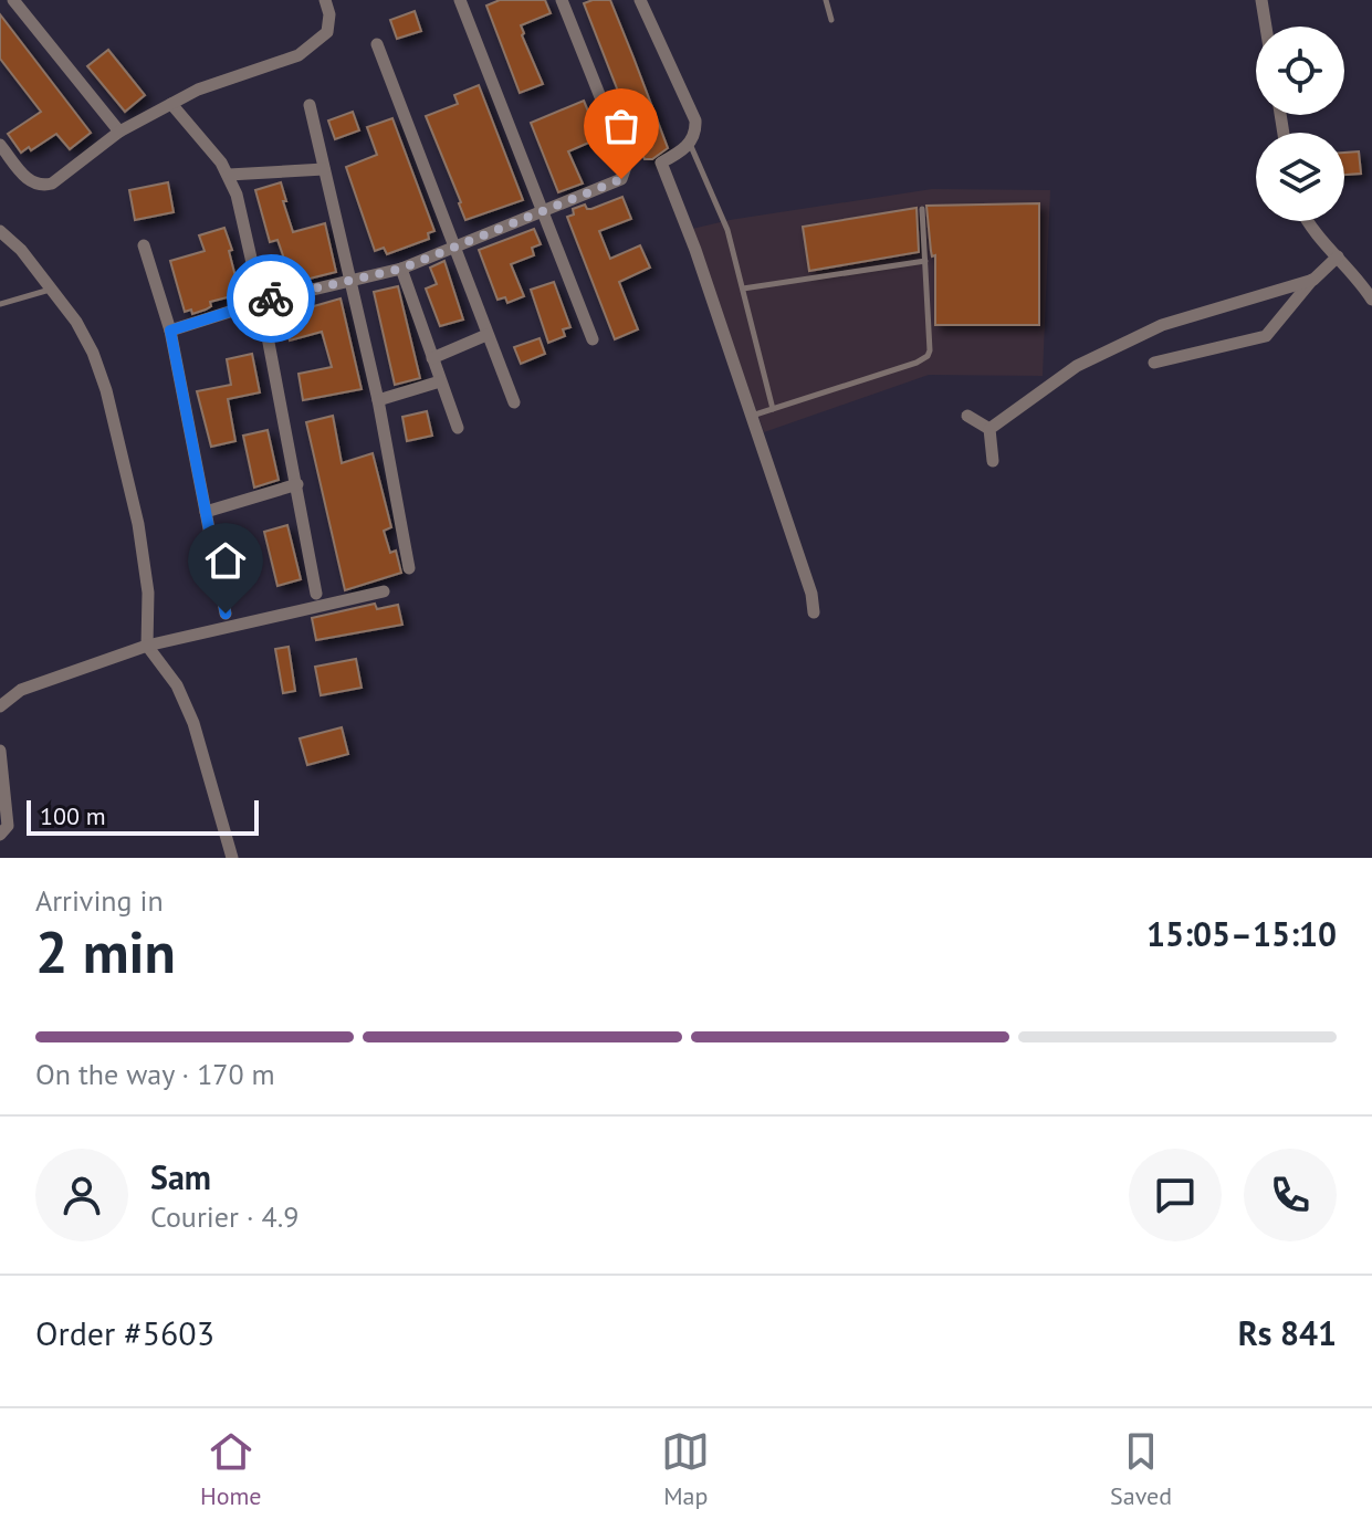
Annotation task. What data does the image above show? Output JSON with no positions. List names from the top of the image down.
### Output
{
  "scale_bar": "100 m",
  "page": {
    "scale": "100 m",
    "heading": ["2 min", "Arriving in", "15:05–15:10"],
    "panel": [
      "Sam",
      "Courier · 4.9",
      "Order #5603",
      "Rs 841"
    ],
    "bar": "On the way · 170 m",
    "tabs": ["Home", "Map", "Saved"]
  }
}
